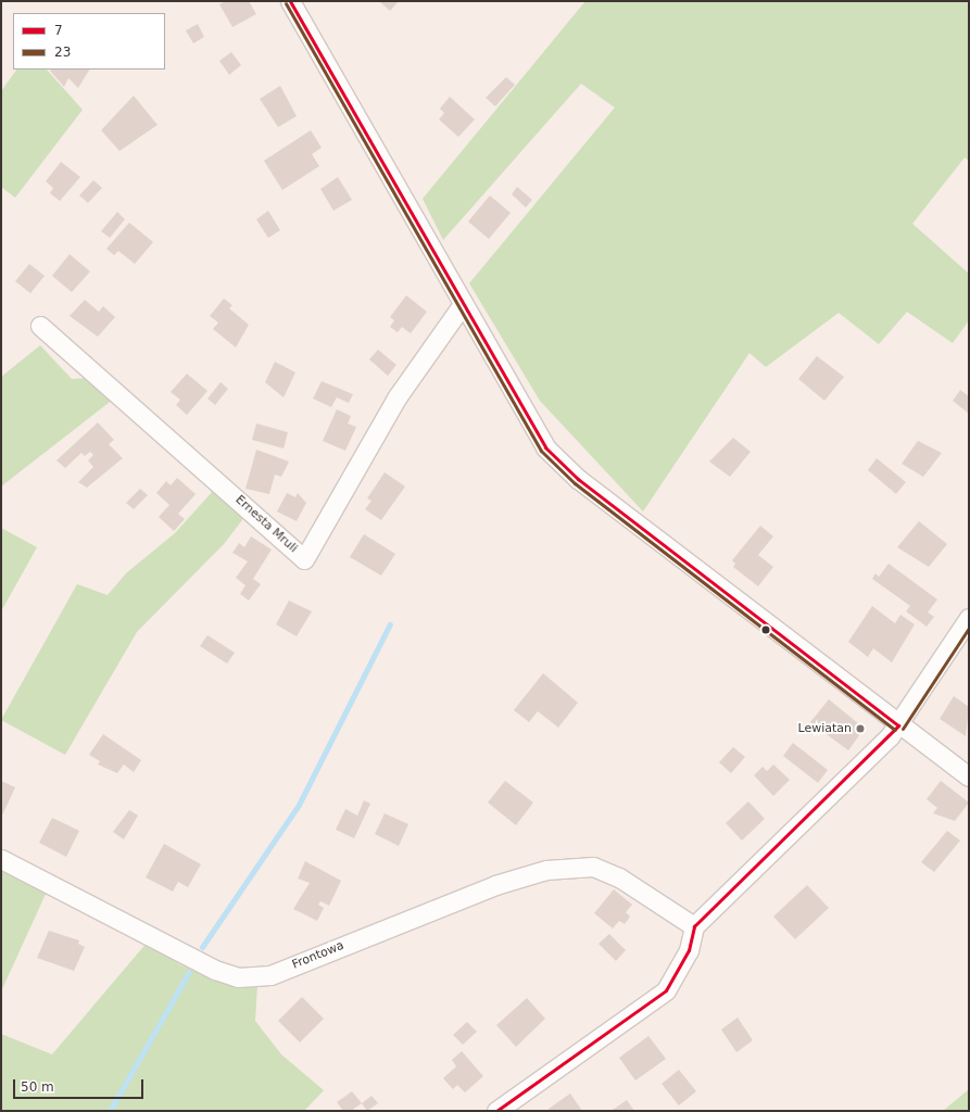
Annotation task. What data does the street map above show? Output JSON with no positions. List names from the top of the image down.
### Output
{
  "streets": {
    "street": ["Ernesta Mruli", "Frontowa"]
  },
  "places": ["Lewiatan"],
  "lines": ["transit line 7", "transit line 23"],
  "legend": ["7", "23"],
  "scale_bar": "50 m"
}
